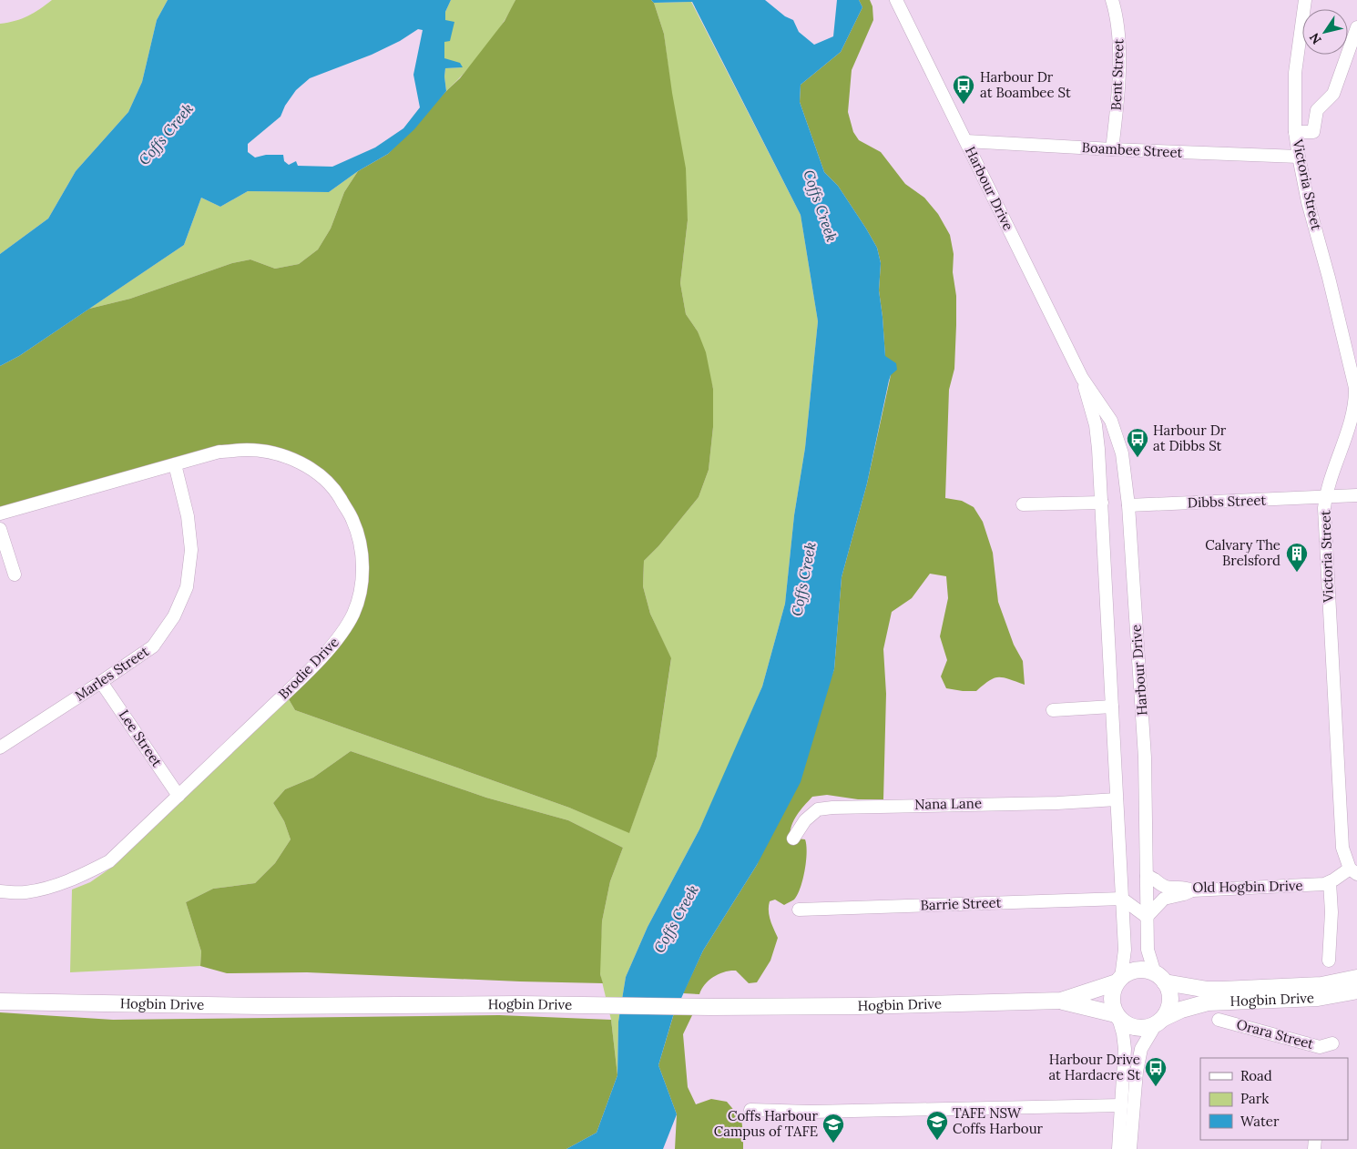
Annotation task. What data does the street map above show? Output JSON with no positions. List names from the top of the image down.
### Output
{
  "streets": {
    "main road": ["Hogbin Drive"],
    "street": [
      "Bent Street",
      "Boambee Street",
      "Victoria Street",
      "Harbour Drive",
      "Dibbs Street",
      "Brodie Drive",
      "Marles Street",
      "Lee Street",
      "Nana Lane",
      "Old Hogbin Drive",
      "Barrie Street",
      "Orara Street"
    ]
  },
  "crossings": [
    ["Bent Street", "Boambee Street"],
    ["Boambee Street", "Victoria Street"],
    ["Boambee Street", "Harbour Drive"],
    ["Victoria Street", "Dibbs Street"],
    ["Victoria Street", "Old Hogbin Drive"],
    ["Harbour Drive", "Dibbs Street"],
    ["Harbour Drive", "Nana Lane"],
    ["Harbour Drive", "Old Hogbin Drive"],
    ["Harbour Drive", "Barrie Street"],
    ["Harbour Drive", "Hogbin Drive"],
    ["Brodie Drive", "Marles Street"],
    ["Brodie Drive", "Lee Street"],
    ["Marles Street", "Lee Street"]
  ],
  "water": ["Coffs Creek"],
  "places": {
    "bus stop": ["Harbour Dr at Boambee St", "Harbour Dr at Dibbs St", "Harbour Drive at Hardacre St"],
    "building": ["Calvary The Brelsford"],
    "school or university": ["TAFE NSW Coffs Harbour", "Coffs Harbour Campus of TAFE"]
  },
  "legend": ["Road", "Park", "Water"],
  "north": "bottom left"
}
